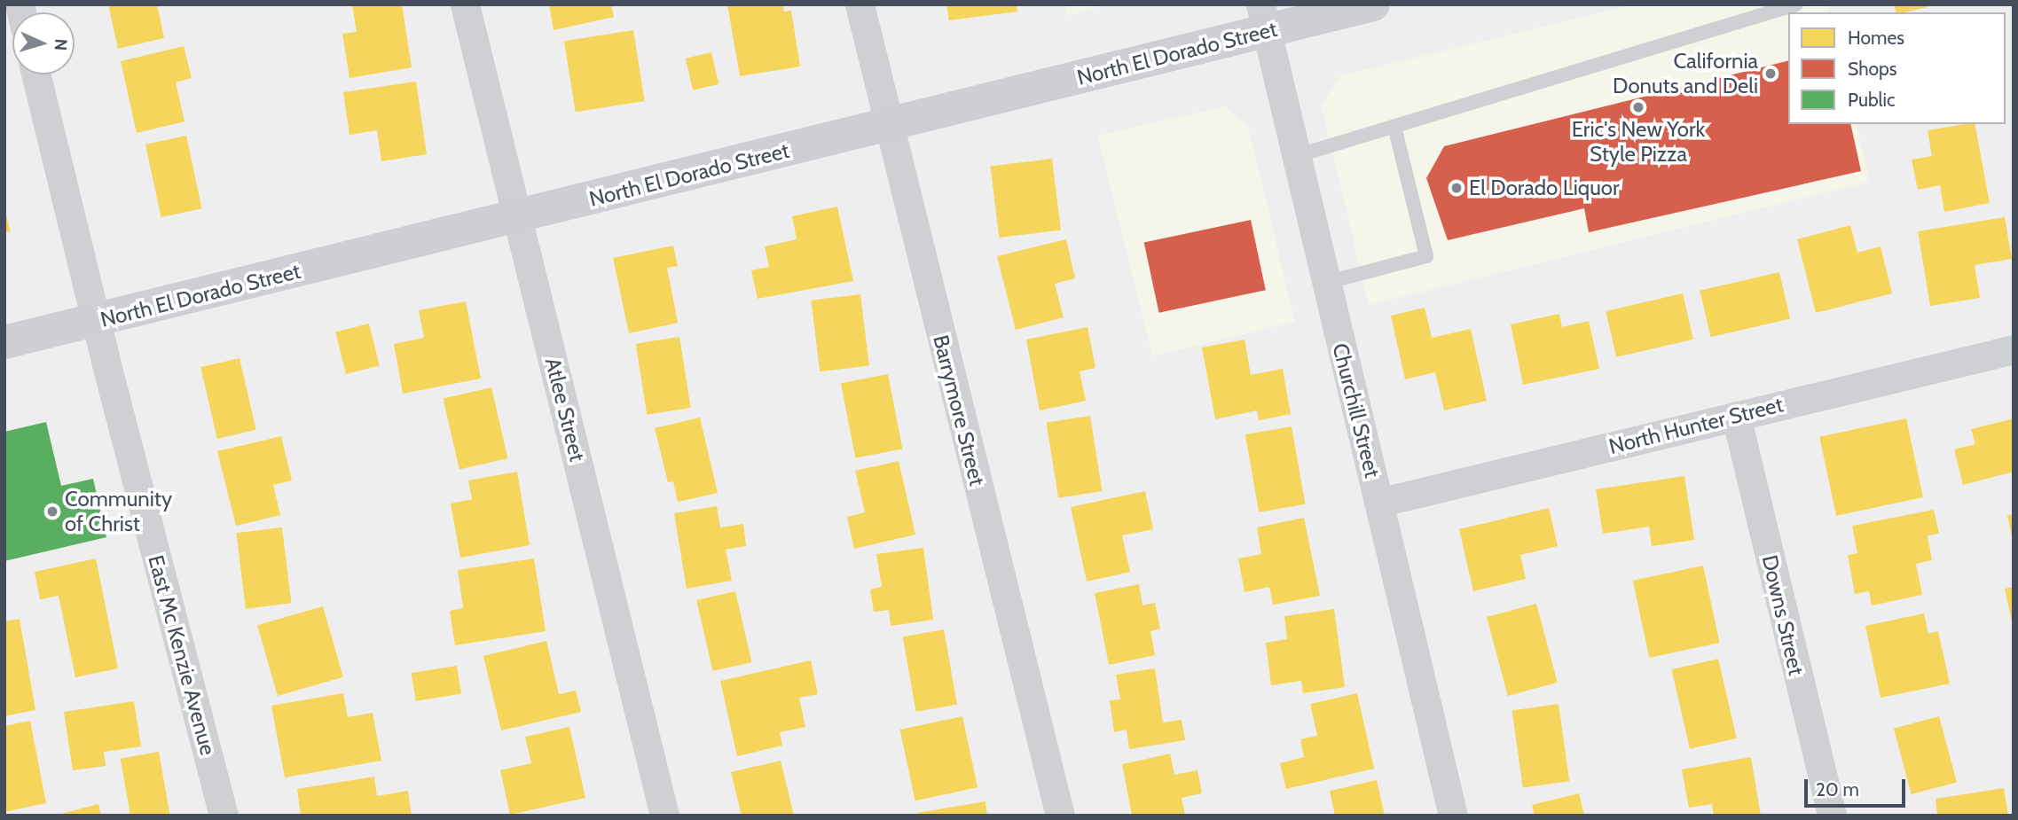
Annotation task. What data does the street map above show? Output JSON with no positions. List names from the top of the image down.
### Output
{
  "streets": {
    "main road": ["North El Dorado Street"],
    "street": [
      "Atlee Street",
      "Barrymore Street",
      "Churchill Street",
      "North Hunter Street",
      "Downs Street",
      "East Mc Kenzie Avenue"
    ]
  },
  "crossings": [
    ["North El Dorado Street", "Atlee Street"],
    ["North El Dorado Street", "Barrymore Street"],
    ["North El Dorado Street", "Churchill Street"],
    ["North El Dorado Street", "East Mc Kenzie Avenue"],
    ["Churchill Street", "North Hunter Street"],
    ["North Hunter Street", "Downs Street"]
  ],
  "places": [
    "California Donuts and Deli",
    "Eric's New York Style Pizza",
    "El Dorado Liquor",
    "Community of Christ"
  ],
  "legend": ["Homes", "Shops", "Public"],
  "scale_bar": "20 m",
  "north": "right"
}
